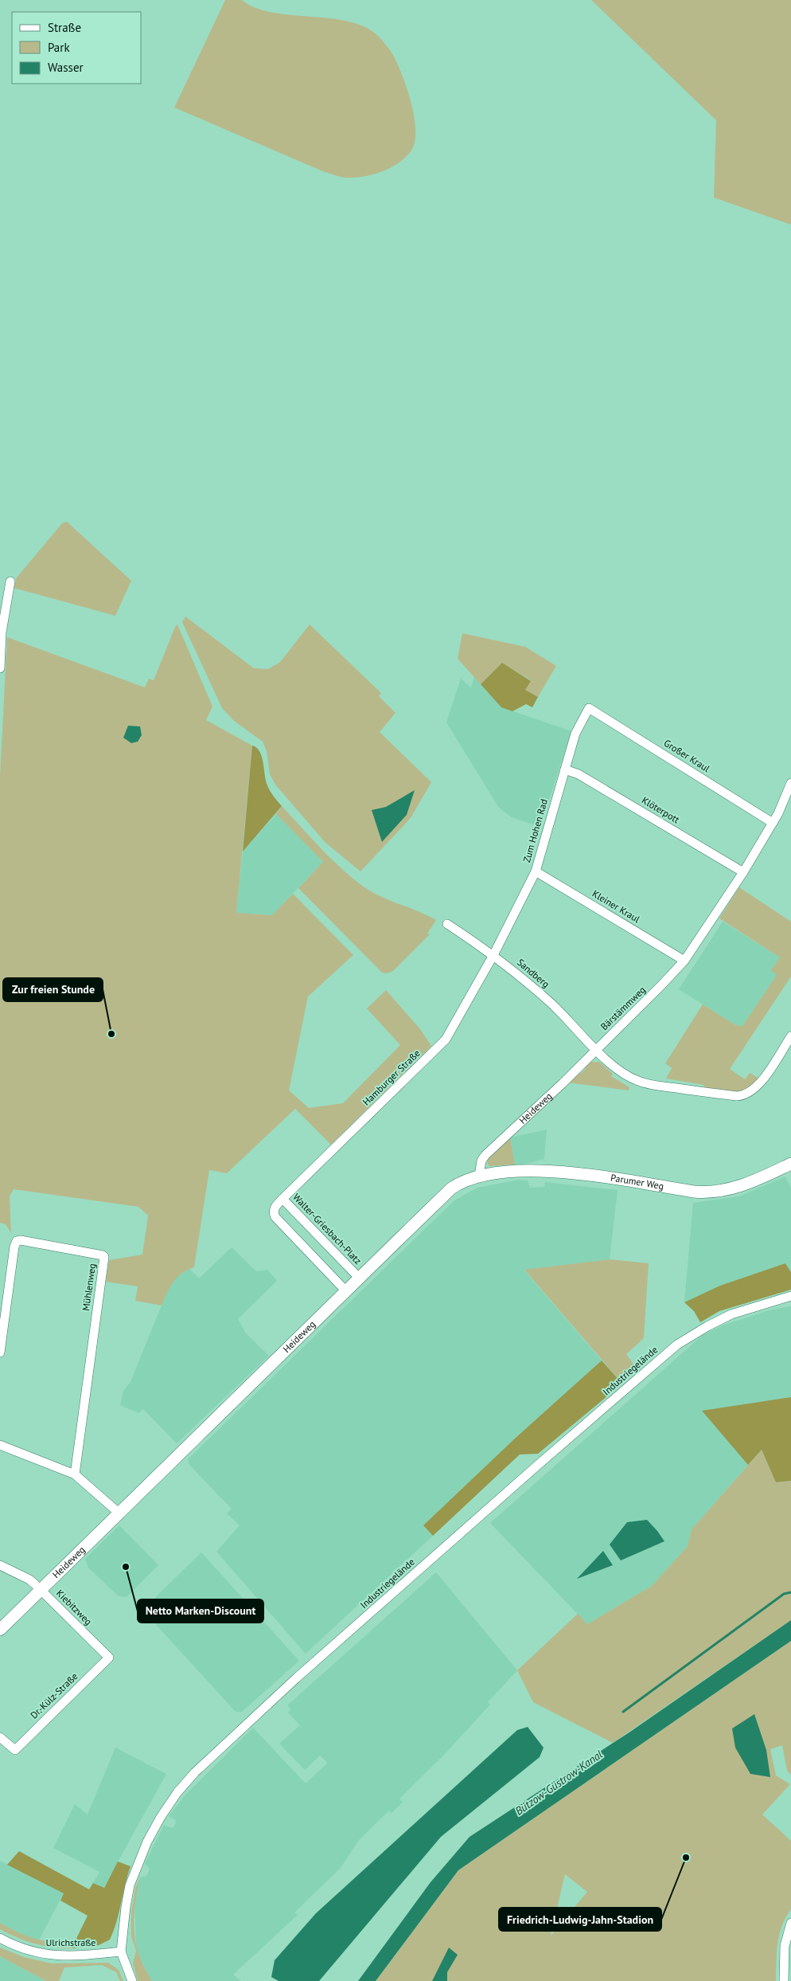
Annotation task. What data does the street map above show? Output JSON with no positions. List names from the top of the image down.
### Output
{
  "streets": {
    "street": [
      "Großer Kraul",
      "Klöterpott",
      "Zum Hohen Rad",
      "Kleiner Kraul",
      "Sandberg",
      "Bärstämmweg",
      "Hamburger Straße",
      "Heideweg",
      "Parumer Weg",
      "Walter-Griesbach-Platz",
      "Mühlenweg",
      "Industriegelände",
      "Kiebitzweg",
      "Dr.-Külz-Straße",
      "Ulrichstraße"
    ]
  },
  "crossings": [
    ["Großer Kraul", "Zum Hohen Rad"],
    ["Großer Kraul", "Bärstämmweg"],
    ["Klöterpott", "Zum Hohen Rad"],
    ["Klöterpott", "Bärstämmweg"],
    ["Zum Hohen Rad", "Kleiner Kraul"],
    ["Zum Hohen Rad", "Sandberg"],
    ["Zum Hohen Rad", "Hamburger Straße"],
    ["Kleiner Kraul", "Bärstämmweg"],
    ["Sandberg", "Bärstämmweg"],
    ["Sandberg", "Hamburger Straße"],
    ["Sandberg", "Heideweg"],
    ["Bärstämmweg", "Heideweg"],
    ["Hamburger Straße", "Walter-Griesbach-Platz"],
    ["Heideweg", "Parumer Weg"],
    ["Heideweg", "Walter-Griesbach-Platz"],
    ["Heideweg", "Kiebitzweg"],
    ["Industriegelände", "Ulrichstraße"],
    ["Kiebitzweg", "Dr.-Külz-Straße"]
  ],
  "water": ["Bützow-Güstrow-Kanal"],
  "places": ["Zur freien Stunde", "Netto Marken-Discount", "Friedrich-Ludwig-Jahn-Stadion"],
  "legend": ["Straße", "Park", "Wasser"]
}
